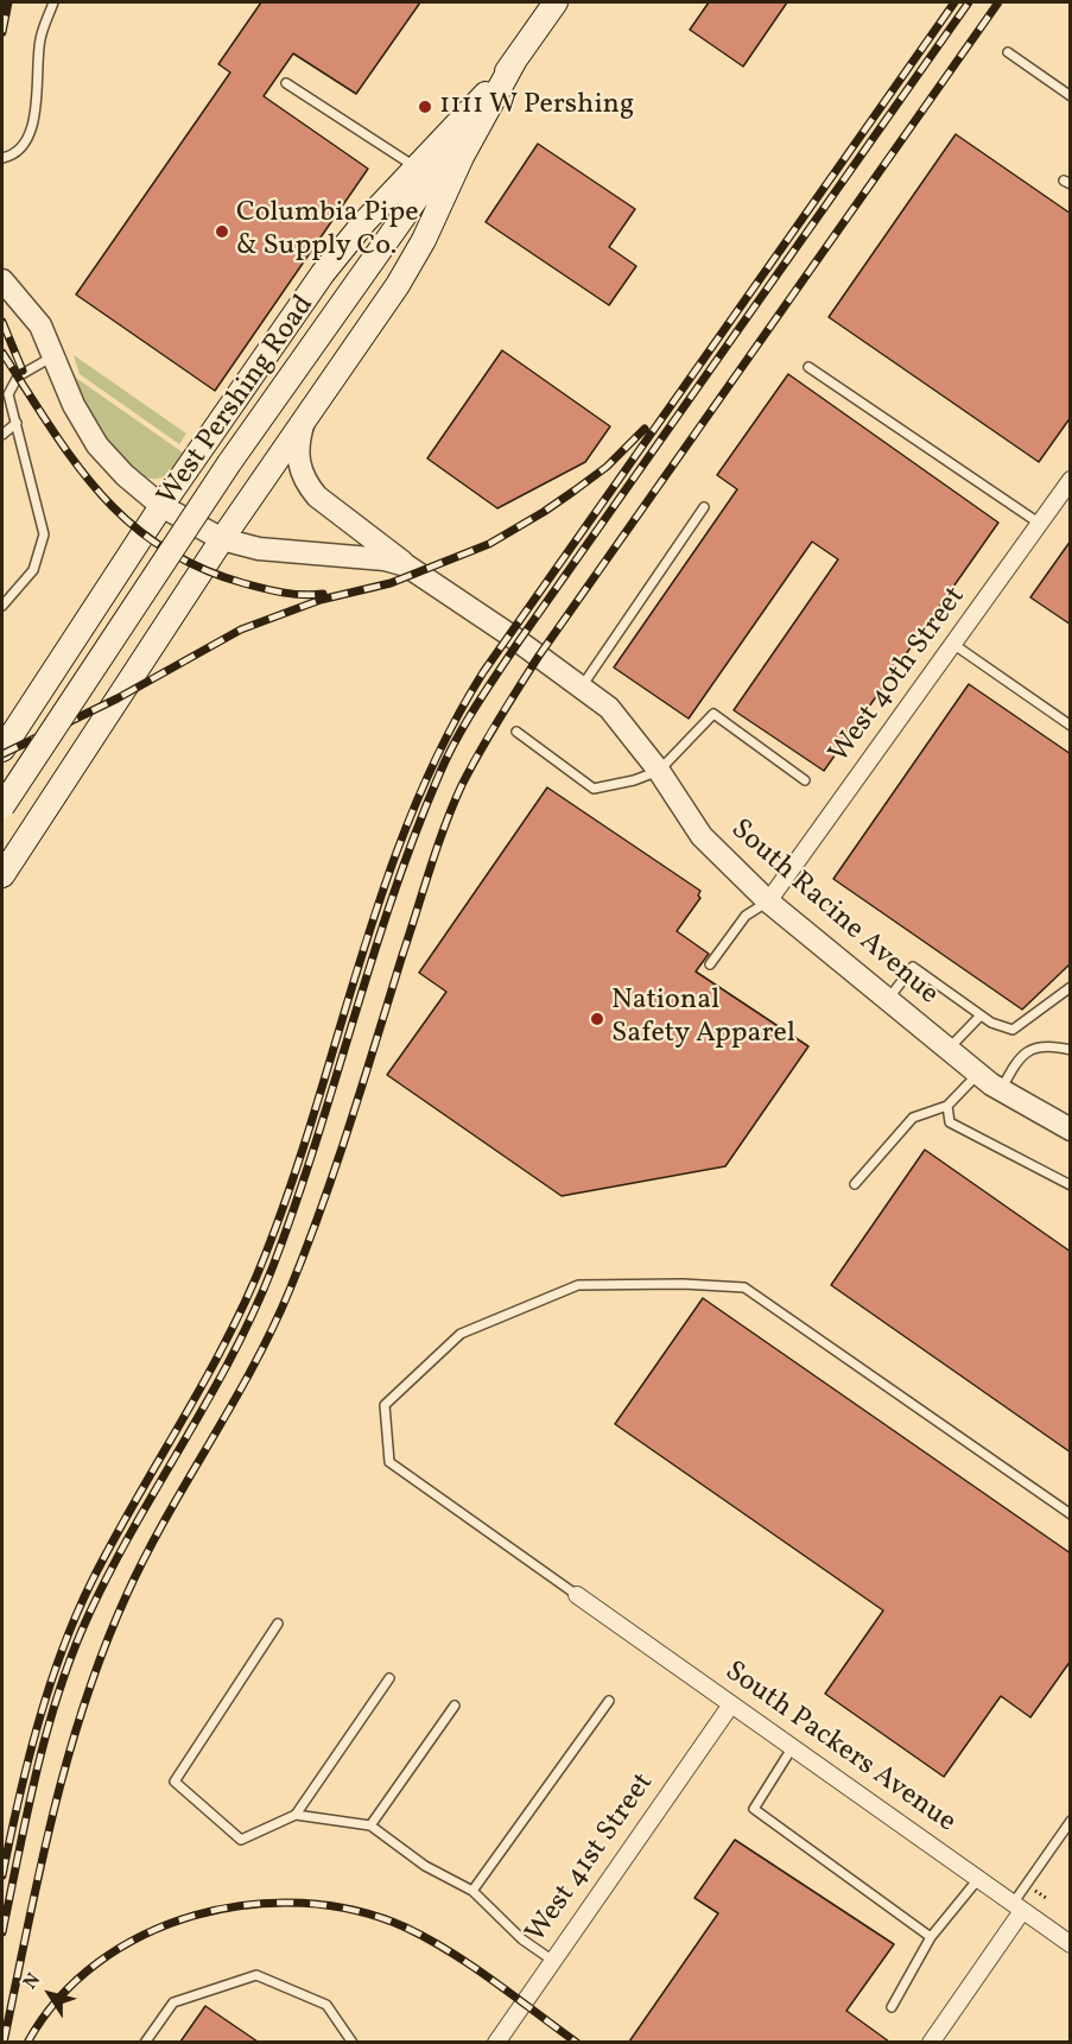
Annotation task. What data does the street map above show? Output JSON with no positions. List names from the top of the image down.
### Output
{
  "streets": {
    "main road": ["West Pershing Road"],
    "street": [
      "West 40th Street",
      "South Racine Avenue",
      "South Packers Avenue",
      "West 41st Street"
    ]
  },
  "crossings": [
    ["West 40th Street", "South Racine Avenue"],
    ["South Packers Avenue", "West 41st Street"]
  ],
  "places": ["1111 W Pershing", "Columbia Pipe & Supply Co.", "National Safety Apparel"],
  "north": "top left"
}
